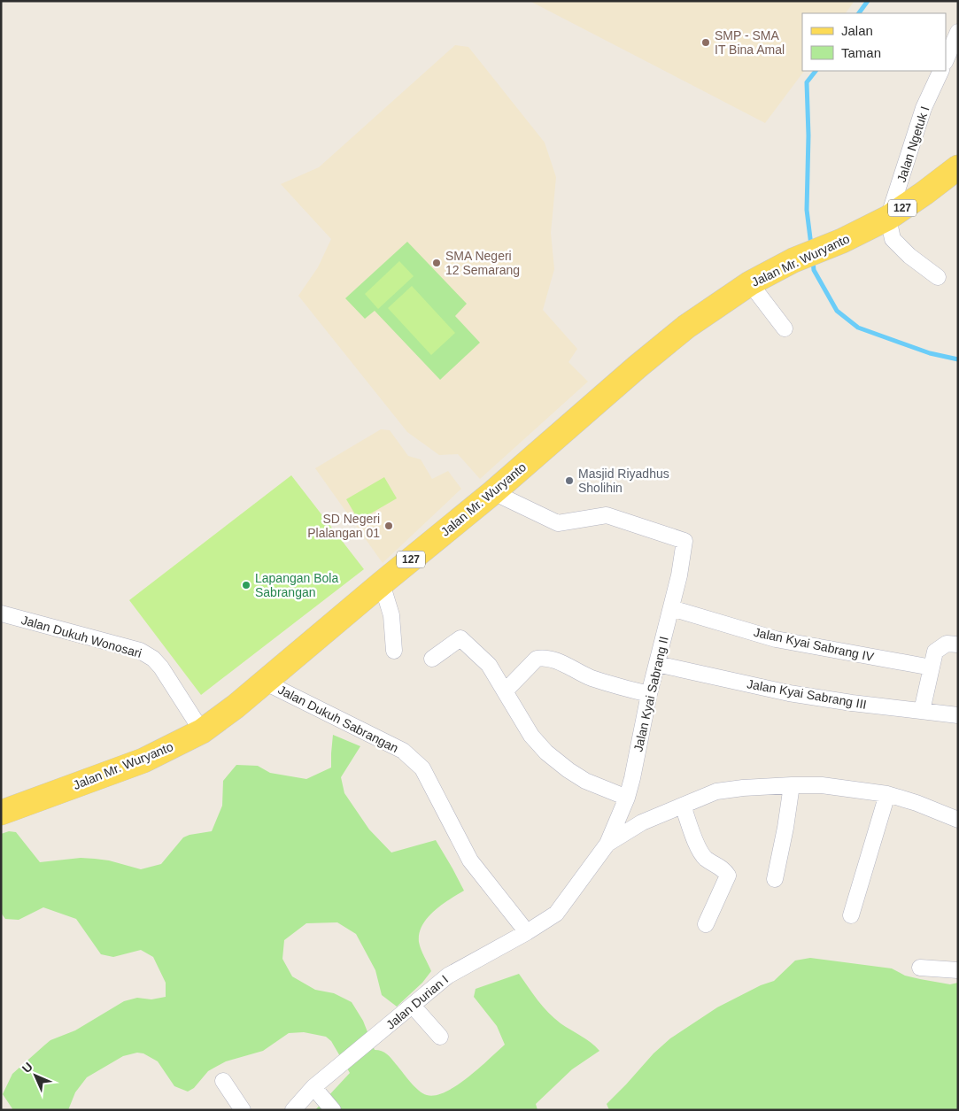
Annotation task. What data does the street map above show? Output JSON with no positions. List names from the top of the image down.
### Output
{
  "streets": {
    "main road": ["127", "Jalan Mr. Wuryanto"],
    "street": [
      "Jalan Ngetuk I",
      "Jalan Dukuh Wonosari",
      "Jalan Kyai Sabrang IV",
      "Jalan Kyai Sabrang II",
      "Jalan Kyai Sabrang III",
      "Jalan Dukuh Sabrangan",
      "Jalan Durian I"
    ]
  },
  "crossings": [
    ["Jalan Ngetuk I", "Jalan Mr. Wuryanto"],
    ["Jalan Mr. Wuryanto", "Jalan Dukuh Wonosari"],
    ["Jalan Mr. Wuryanto", "Jalan Kyai Sabrang II"],
    ["Jalan Mr. Wuryanto", "Jalan Dukuh Sabrangan"],
    ["Jalan Kyai Sabrang IV", "Jalan Kyai Sabrang II"],
    ["Jalan Kyai Sabrang II", "Jalan Kyai Sabrang III"],
    ["Jalan Kyai Sabrang II", "Jalan Durian I"],
    ["Jalan Dukuh Sabrangan", "Jalan Durian I"]
  ],
  "places": [
    "SMP - SMA IT Bina Amal",
    "SMA Negeri 12 Semarang",
    "Masjid Riyadhus Sholihin",
    "SD Negeri Plalangan 01",
    "Lapangan Bola Sabrangan"
  ],
  "legend": ["Jalan", "Taman"],
  "north": "top left"
}
